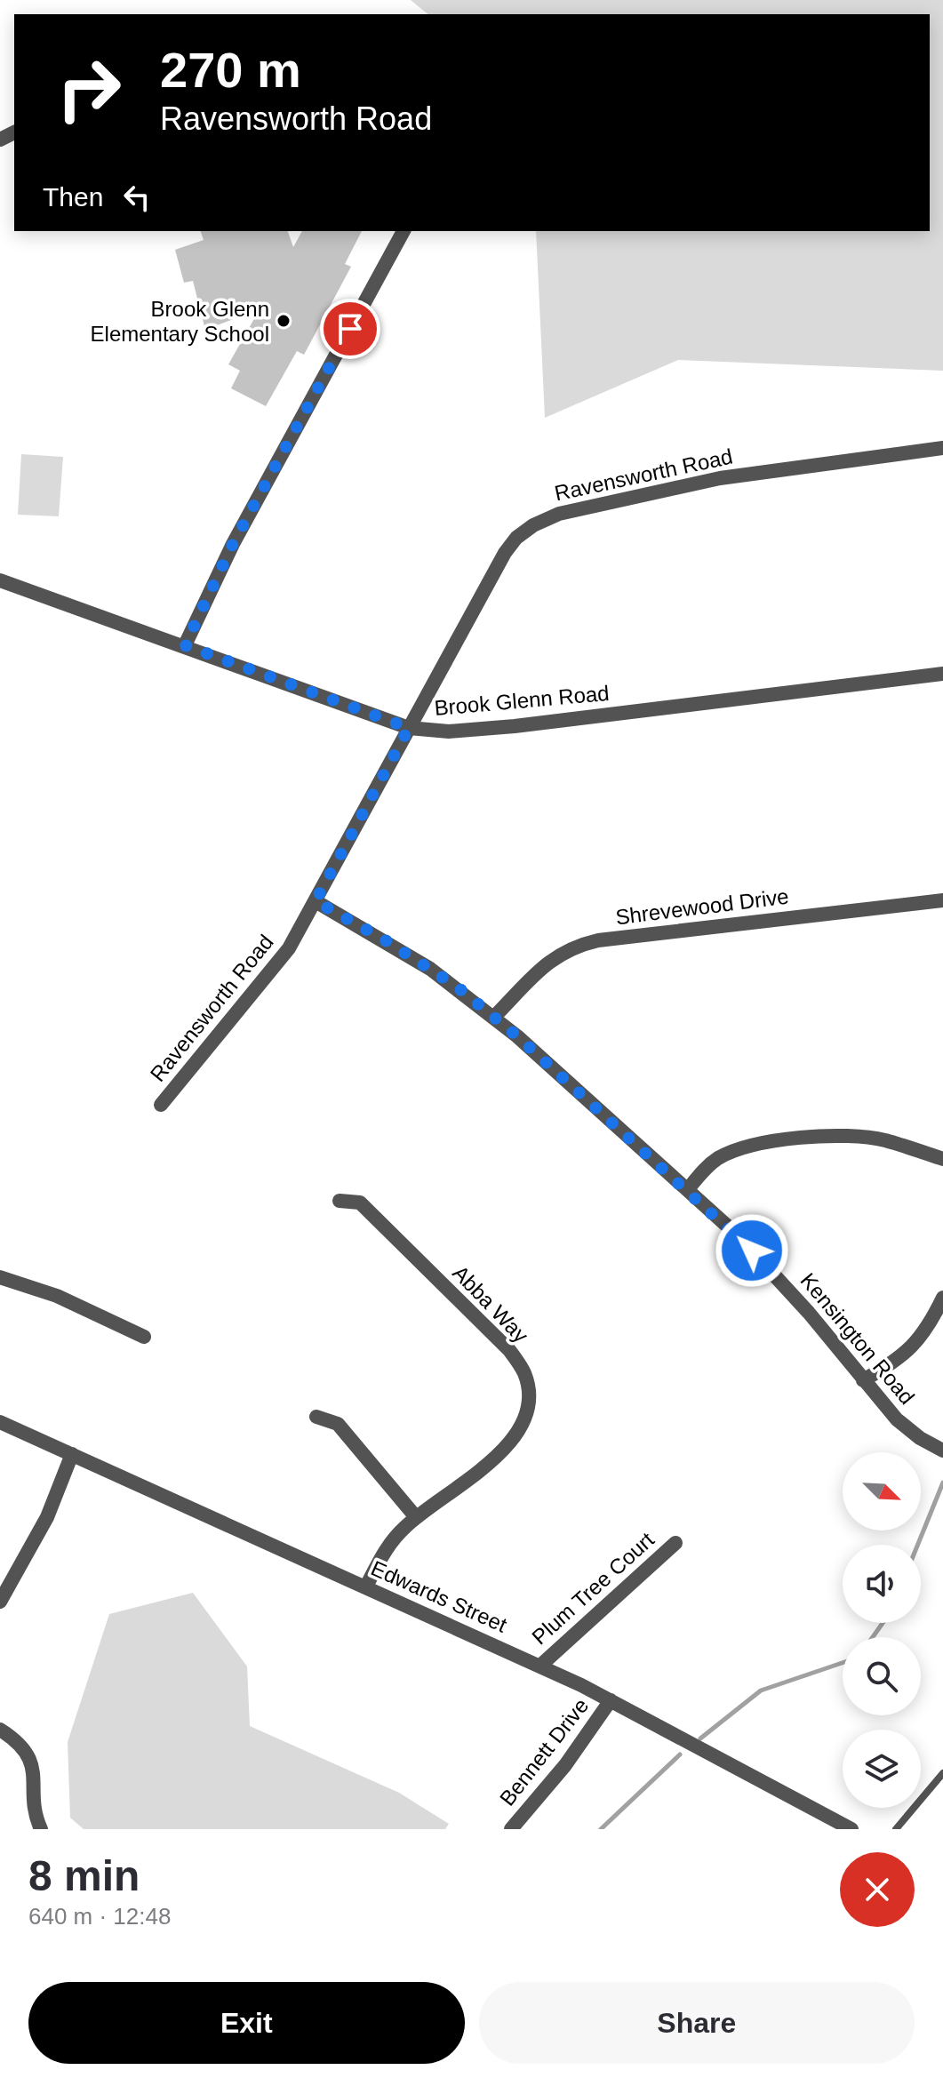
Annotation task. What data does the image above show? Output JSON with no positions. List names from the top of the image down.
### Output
{
  "streets": {
    "street": [
      "Ravensworth Road",
      "Brook Glenn Road",
      "Shrevewood Drive",
      "Abba Way",
      "Kensington Road",
      "Plum Tree Court",
      "Edwards Street",
      "Bennett Drive"
    ]
  },
  "crossings": [
    ["Ravensworth Road", "Brook Glenn Road"],
    ["Ravensworth Road", "Kensington Road"],
    ["Shrevewood Drive", "Kensington Road"],
    ["Abba Way", "Edwards Street"],
    ["Plum Tree Court", "Edwards Street"],
    ["Edwards Street", "Bennett Drive"]
  ],
  "places": ["Brook Glenn Elementary School"],
  "north": "bottom right",
  "page": {
    "turn": ["270 m", "Ravensworth Road"],
    "then": "Then",
    "heading": ["8 min", "640 m · 12:48"],
    "buttons": ["Exit", "Share"]
  }
}
